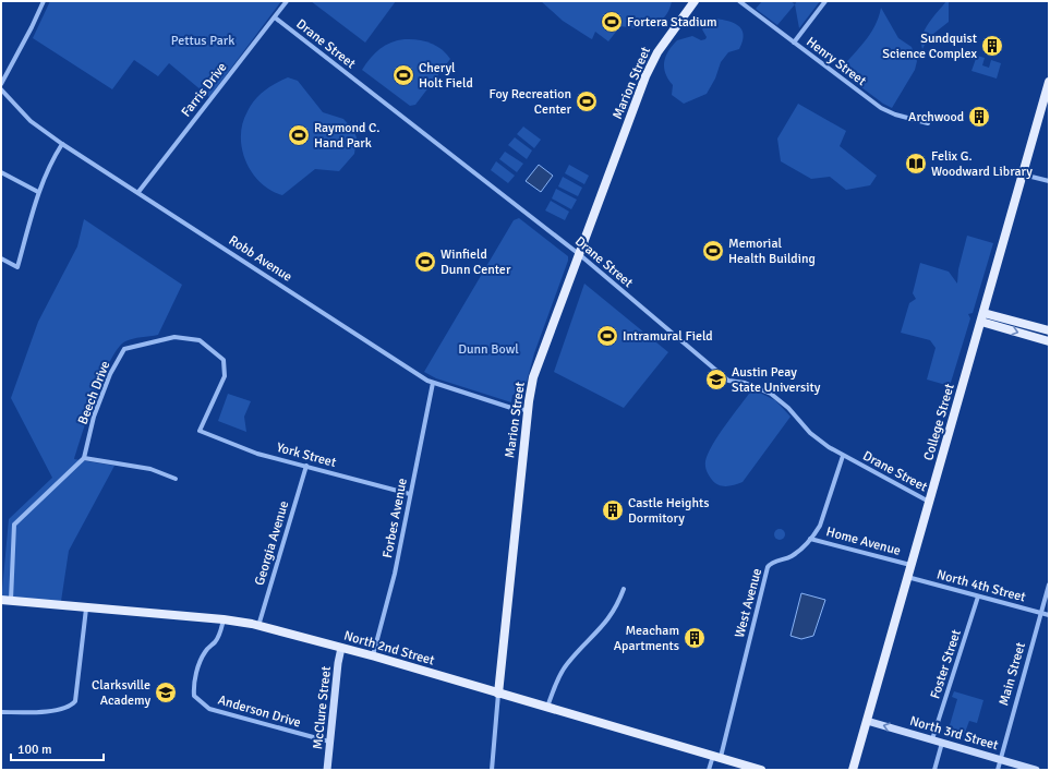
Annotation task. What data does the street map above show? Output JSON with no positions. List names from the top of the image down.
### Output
{
  "streets": {
    "main road": [
      "Marion Street",
      "College Street",
      "North 2nd Street",
      "McClure Street",
      "North 3rd Street"
    ],
    "street": [
      "Drane Street",
      "Henry Street",
      "Farris Drive",
      "Robb Avenue",
      "Beech Drive",
      "York Street",
      "Forbes Avenue",
      "Home Avenue",
      "Georgia Avenue",
      "North 4th Street",
      "West Avenue",
      "Foster Street",
      "Main Street",
      "Anderson Drive"
    ]
  },
  "crossings": [
    ["Drane Street", "Marion Street"],
    ["Drane Street", "Farris Drive"],
    ["Drane Street", "College Street"],
    ["Drane Street", "West Avenue"],
    ["Marion Street", "Robb Avenue"],
    ["Marion Street", "North 2nd Street"],
    ["Farris Drive", "Robb Avenue"],
    ["Robb Avenue", "Forbes Avenue"],
    ["Beech Drive", "York Street"],
    ["College Street", "Home Avenue"],
    ["College Street", "North 4th Street"],
    ["College Street", "North 3rd Street"],
    ["York Street", "Forbes Avenue"],
    ["York Street", "Georgia Avenue"],
    ["Forbes Avenue", "North 2nd Street"],
    ["Home Avenue", "West Avenue"],
    ["Georgia Avenue", "North 2nd Street"],
    ["North 4th Street", "Foster Street"],
    ["North 4th Street", "Main Street"],
    ["West Avenue", "North 2nd Street"],
    ["North 2nd Street", "McClure Street"],
    ["North 2nd Street", "Anderson Drive"],
    ["Foster Street", "North 3rd Street"],
    ["Main Street", "North 3rd Street"],
    ["McClure Street", "Anderson Drive"]
  ],
  "one_way": ["North 3rd Street"],
  "parks": ["Pettus Park", "Dunn Bowl"],
  "places": {
    "sports": [
      "Fortera Stadium",
      "Cheryl Holt Field",
      "Foy Recreation Center",
      "Raymond C. Hand Park",
      "Memorial Health Building",
      "Winfield Dunn Center",
      "Intramural Field"
    ],
    "building": [
      "Sundquist Science Complex",
      "Archwood",
      "Castle Heights Dormitory",
      "Meacham Apartments"
    ],
    "library": ["Felix G. Woodward Library"],
    "school or university": ["Austin Peay State University", "Clarksville Academy"]
  },
  "scale_bar": "100 m"
}
